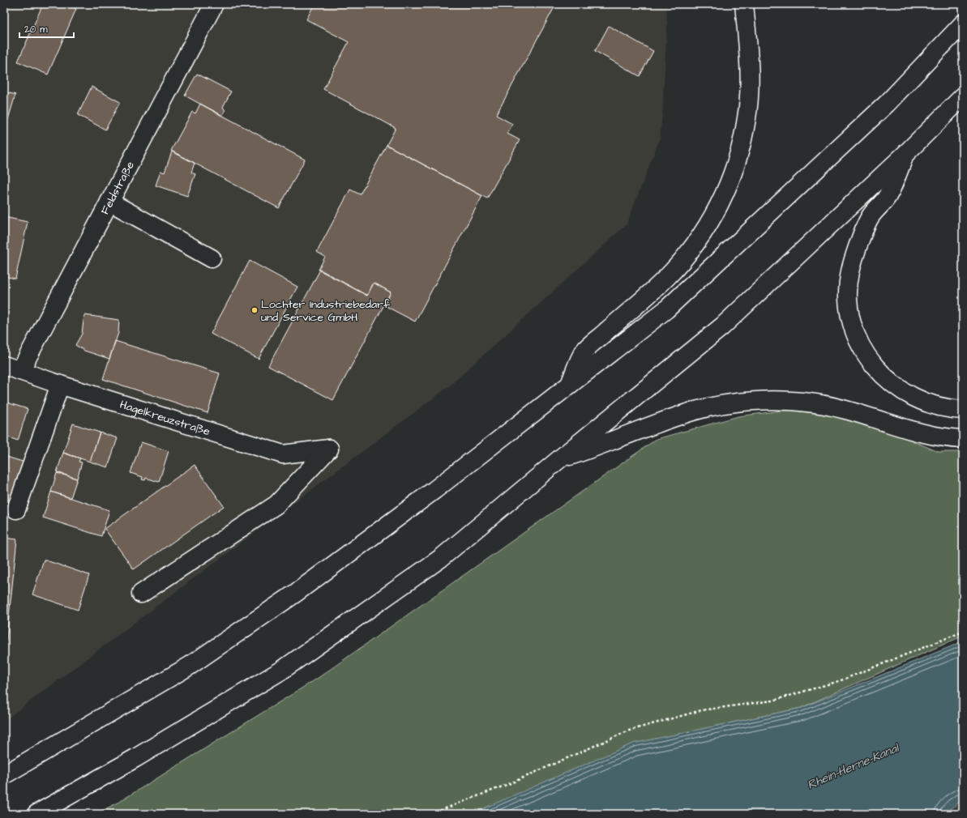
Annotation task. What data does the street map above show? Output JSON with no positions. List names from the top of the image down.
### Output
{
  "streets": {
    "main road": ["Feldstraße", "Hagelkreuzstraße"]
  },
  "crossings": [
    ["Feldstraße", "Hagelkreuzstraße"]
  ],
  "water": ["Rhein-Herne-Kanal"],
  "places": ["Lochter Industriebedarf und Service GmbH"],
  "scale_bar": "20 m"
}
